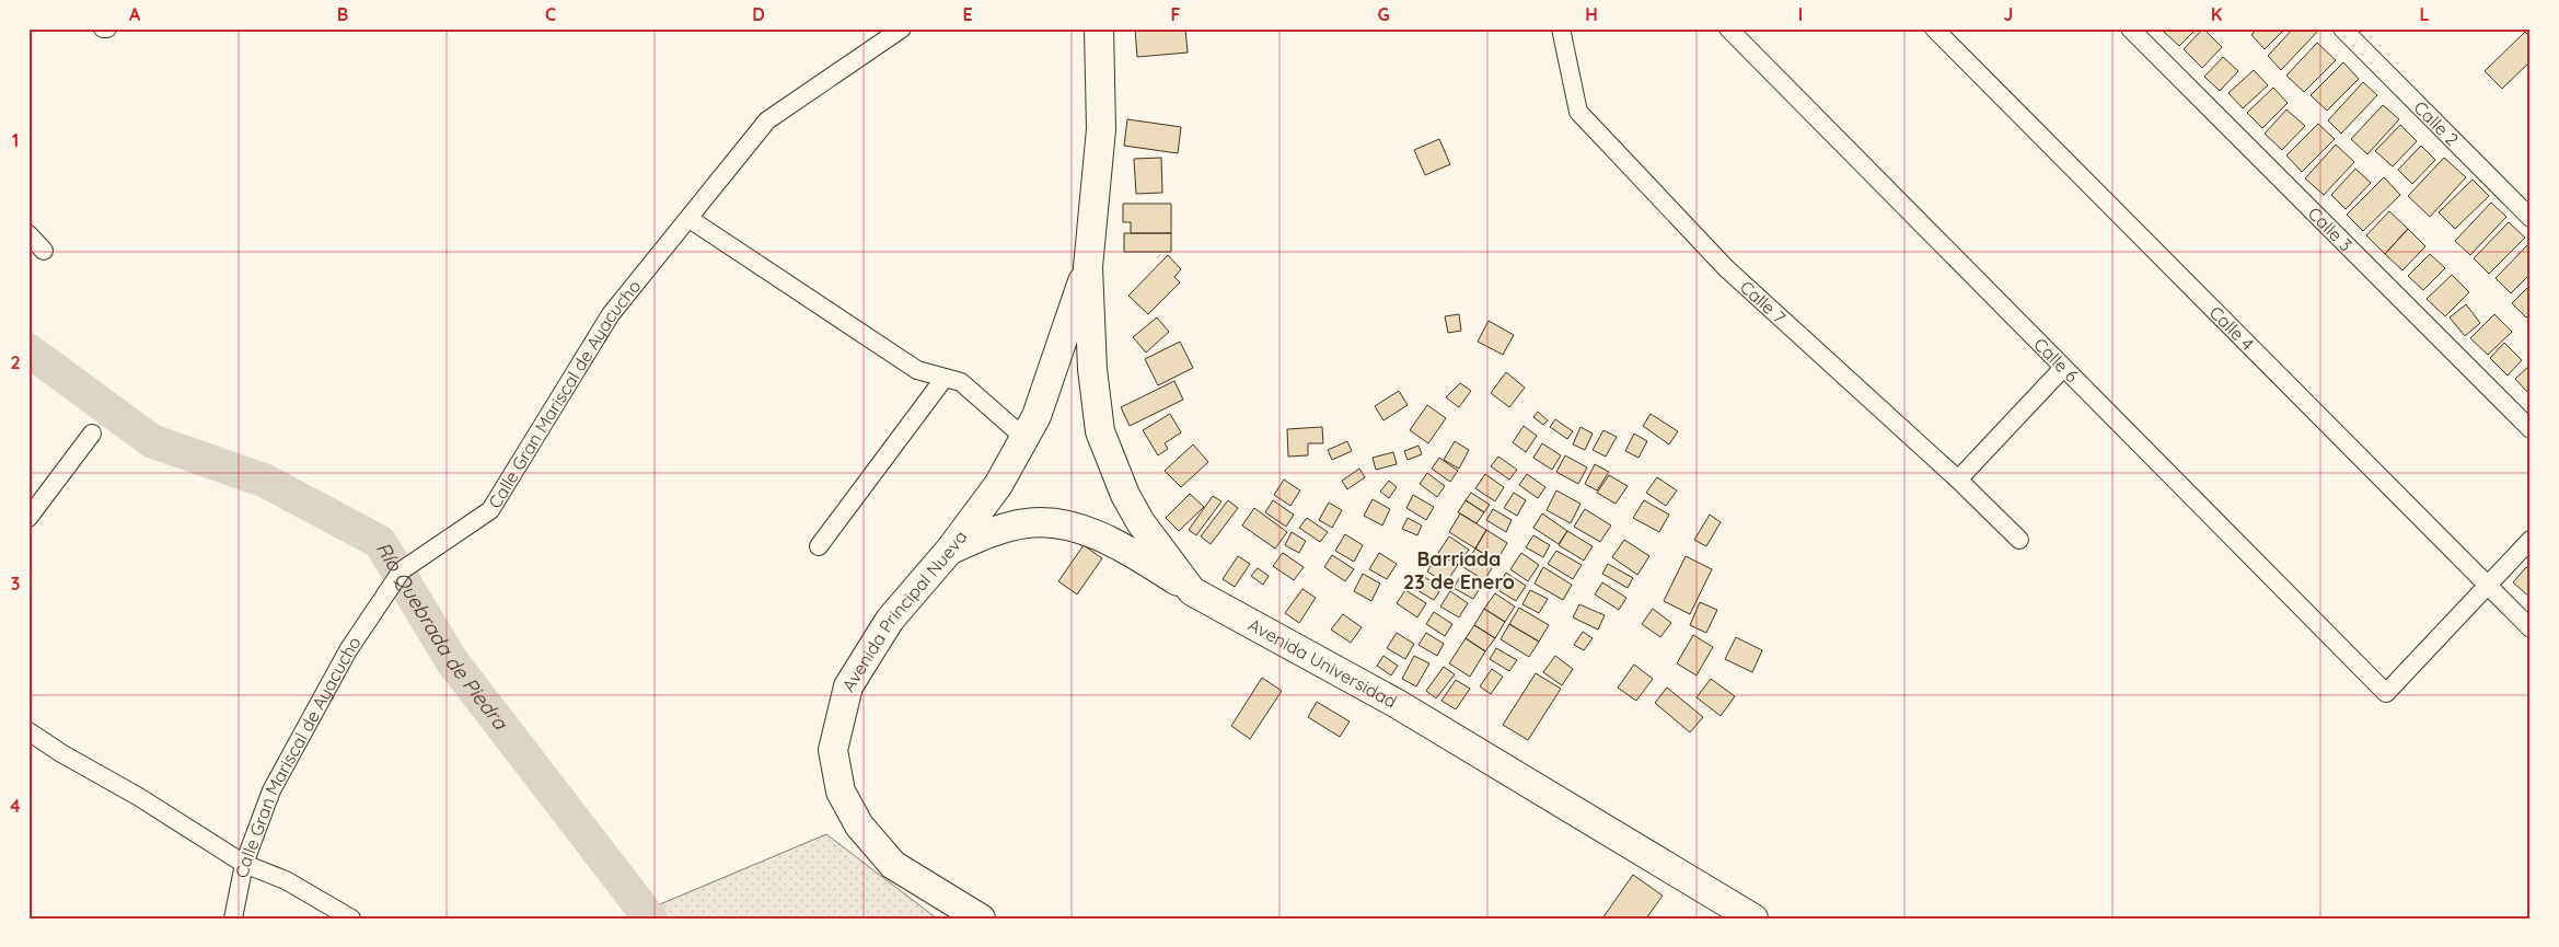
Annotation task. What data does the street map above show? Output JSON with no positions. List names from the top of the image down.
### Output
{
  "streets": {
    "highway": ["Avenida Principal Nueva", "Avenida Universidad"],
    "street": [
      "Calle 2",
      "Calle 3",
      "Calle 7",
      "Calle 4",
      "Calle 6",
      "Calle Gran Mariscal de Ayacucho"
    ]
  },
  "crossings": [
    ["Calle 4", "Calle 6"],
    ["Avenida Principal Nueva", "Avenida Universidad"]
  ],
  "districts": ["Barriada 23 de Enero"],
  "water": ["Río Quebrada de Piedra"],
  "grid": {
    "columns": [
      "A",
      "B",
      "C",
      "D",
      "E",
      "F",
      "G",
      "H",
      "I",
      "J",
      "K",
      "L"
    ],
    "rows": [
      "1",
      "2",
      "3",
      "4"
    ]
  }
}
